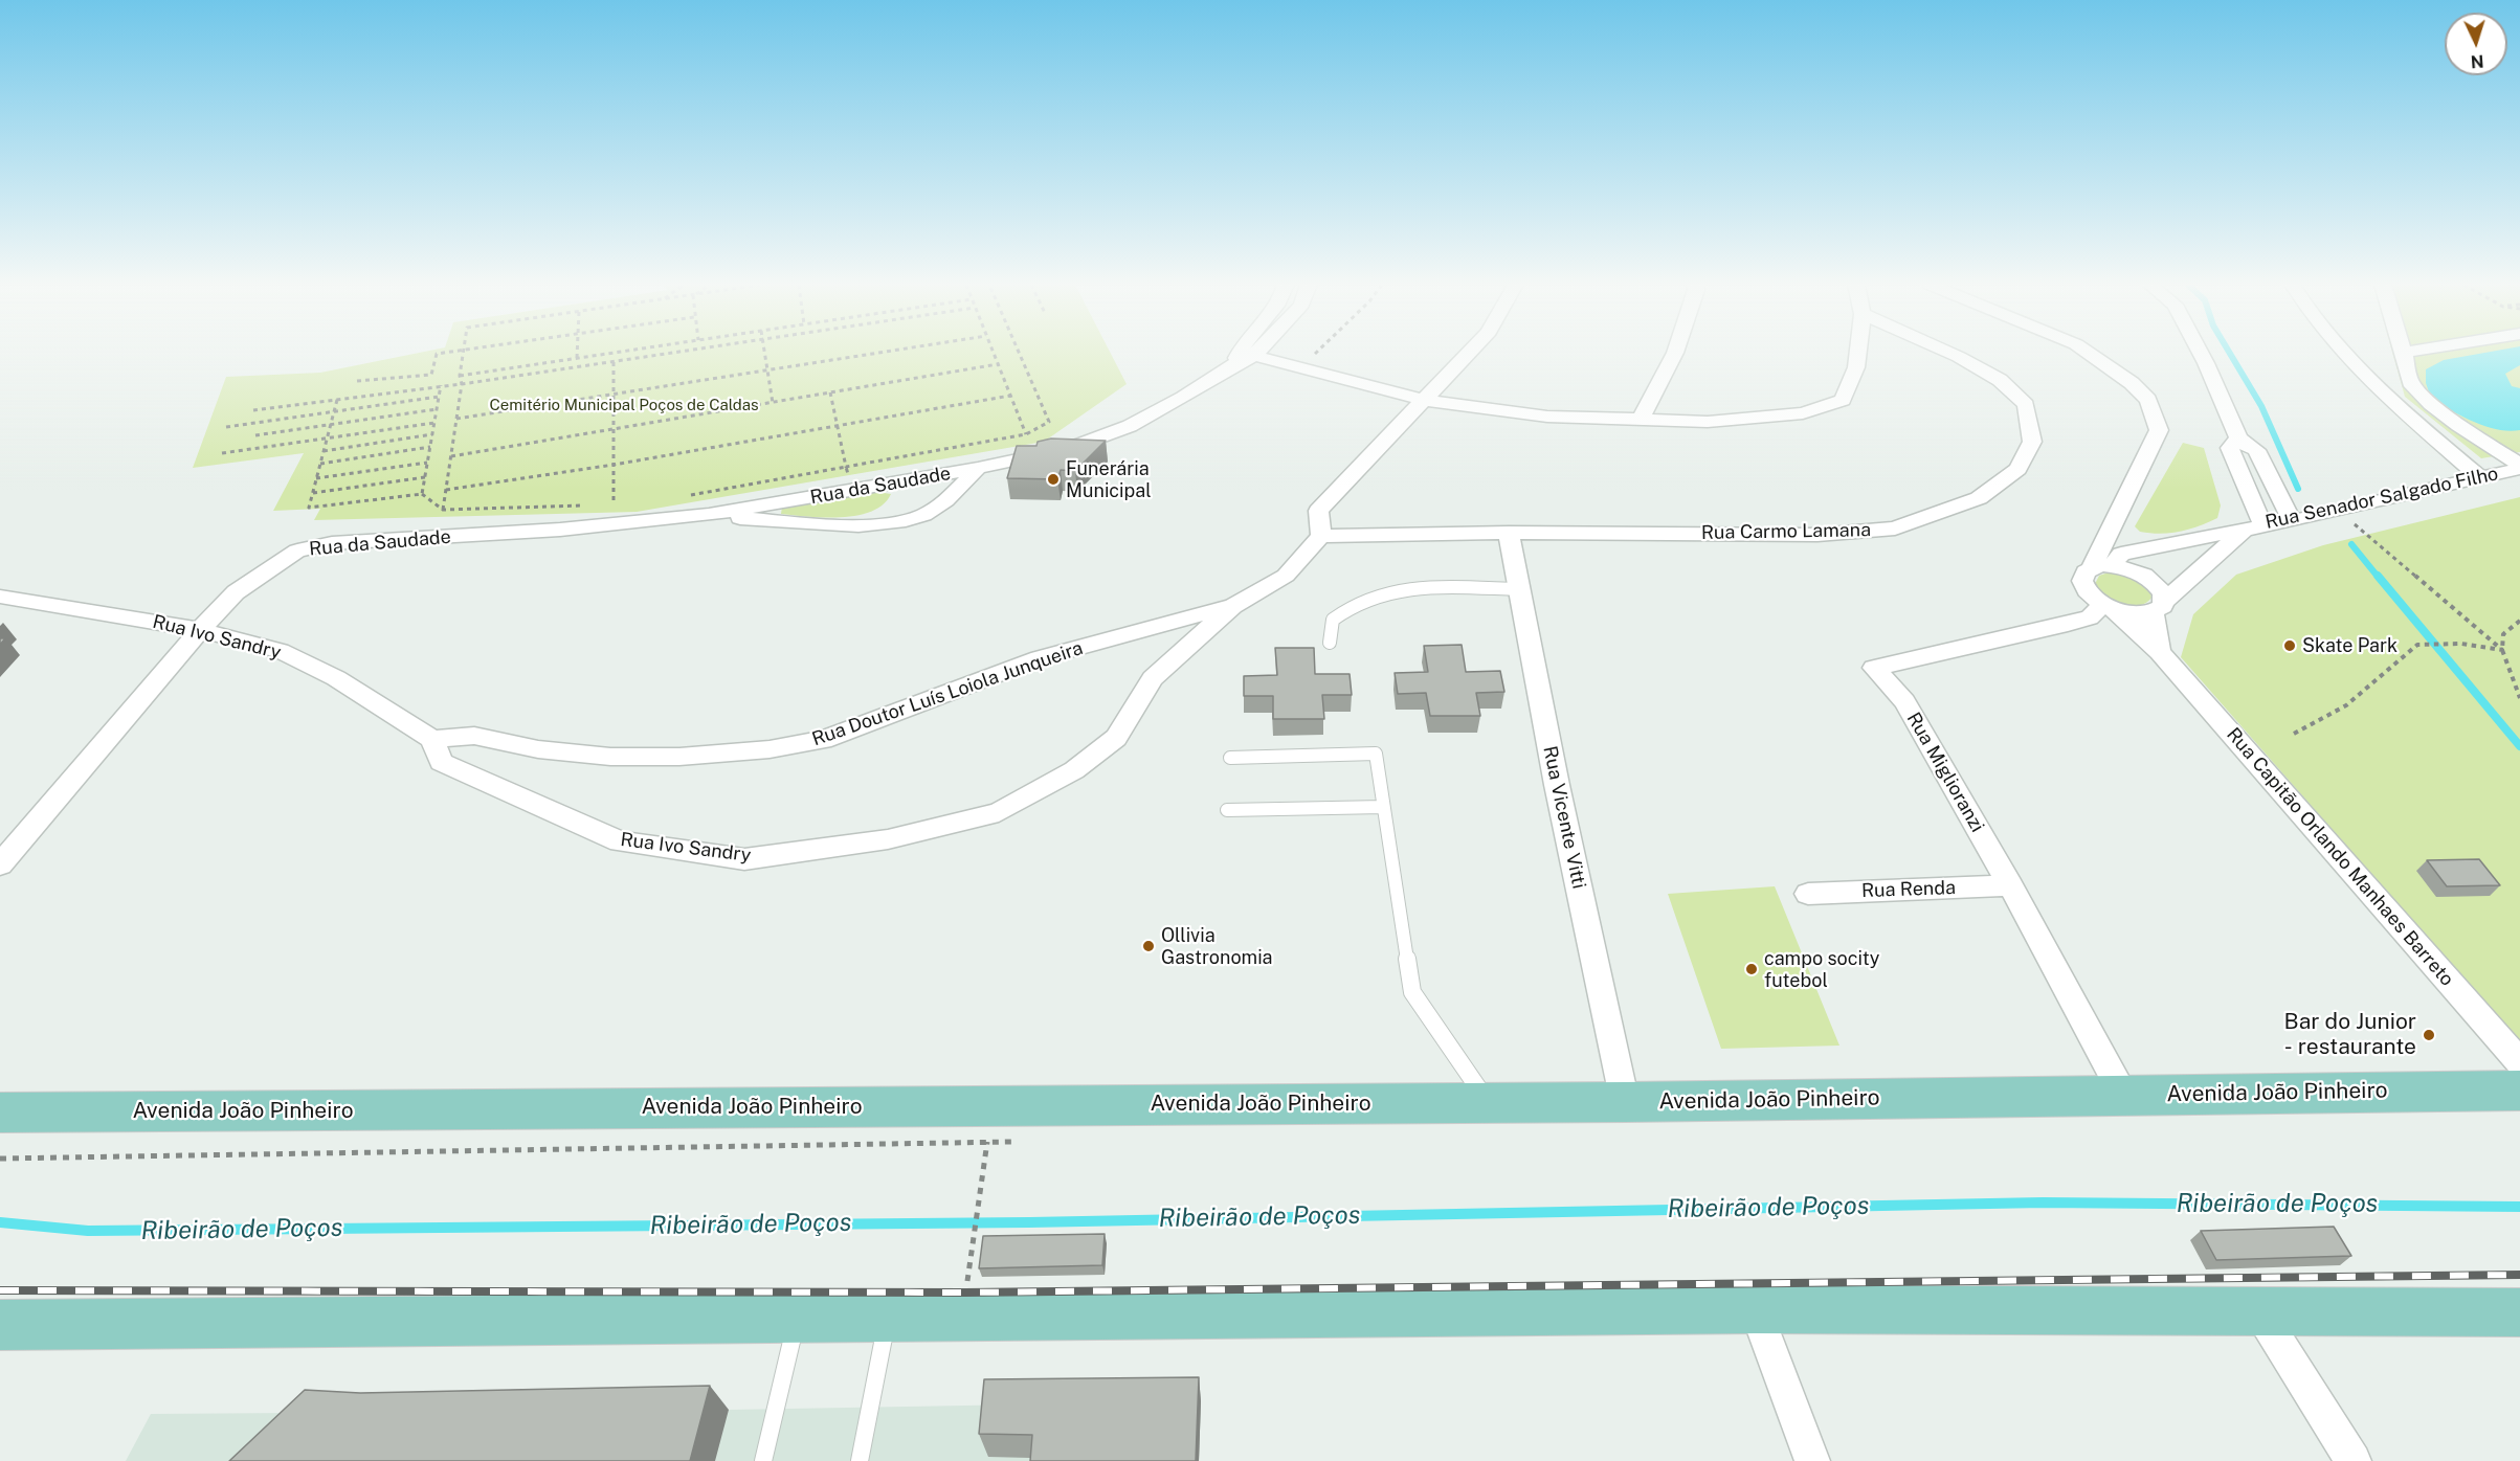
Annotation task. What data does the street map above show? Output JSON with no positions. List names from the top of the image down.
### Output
{
  "streets": {
    "main road": ["Avenida João Pinheiro"],
    "street": [
      "Rua da Saudade",
      "Rua Senador Salgado Filho",
      "Rua Carmo Lamana",
      "Rua Ivo Sandry",
      "Rua Doutor Luís Loiola Junqueira",
      "Rua Miglioranzi",
      "Rua Vicente Vitti",
      "Rua Capitão Orlando Manhaes Barreto",
      "Rua Renda"
    ]
  },
  "crossings": [
    ["Rua da Saudade", "Rua Ivo Sandry"],
    ["Rua Senador Salgado Filho", "Rua Capitão Orlando Manhaes Barreto"],
    ["Rua Carmo Lamana", "Rua Vicente Vitti"],
    ["Rua Ivo Sandry", "Rua Doutor Luís Loiola Junqueira"],
    ["Rua Miglioranzi", "Rua Capitão Orlando Manhaes Barreto"],
    ["Rua Miglioranzi", "Rua Renda"],
    ["Rua Miglioranzi", "Avenida João Pinheiro"],
    ["Rua Vicente Vitti", "Avenida João Pinheiro"]
  ],
  "water": ["Ribeirão de Poços"],
  "parks": ["Cemitério Municipal Poços de Caldas"],
  "places": [
    "Funerária Municipal",
    "Skate Park",
    "Ollivia Gastronomia",
    "campo socity futebol",
    "Bar do Junior - restaurante"
  ],
  "north": "bottom"
}
